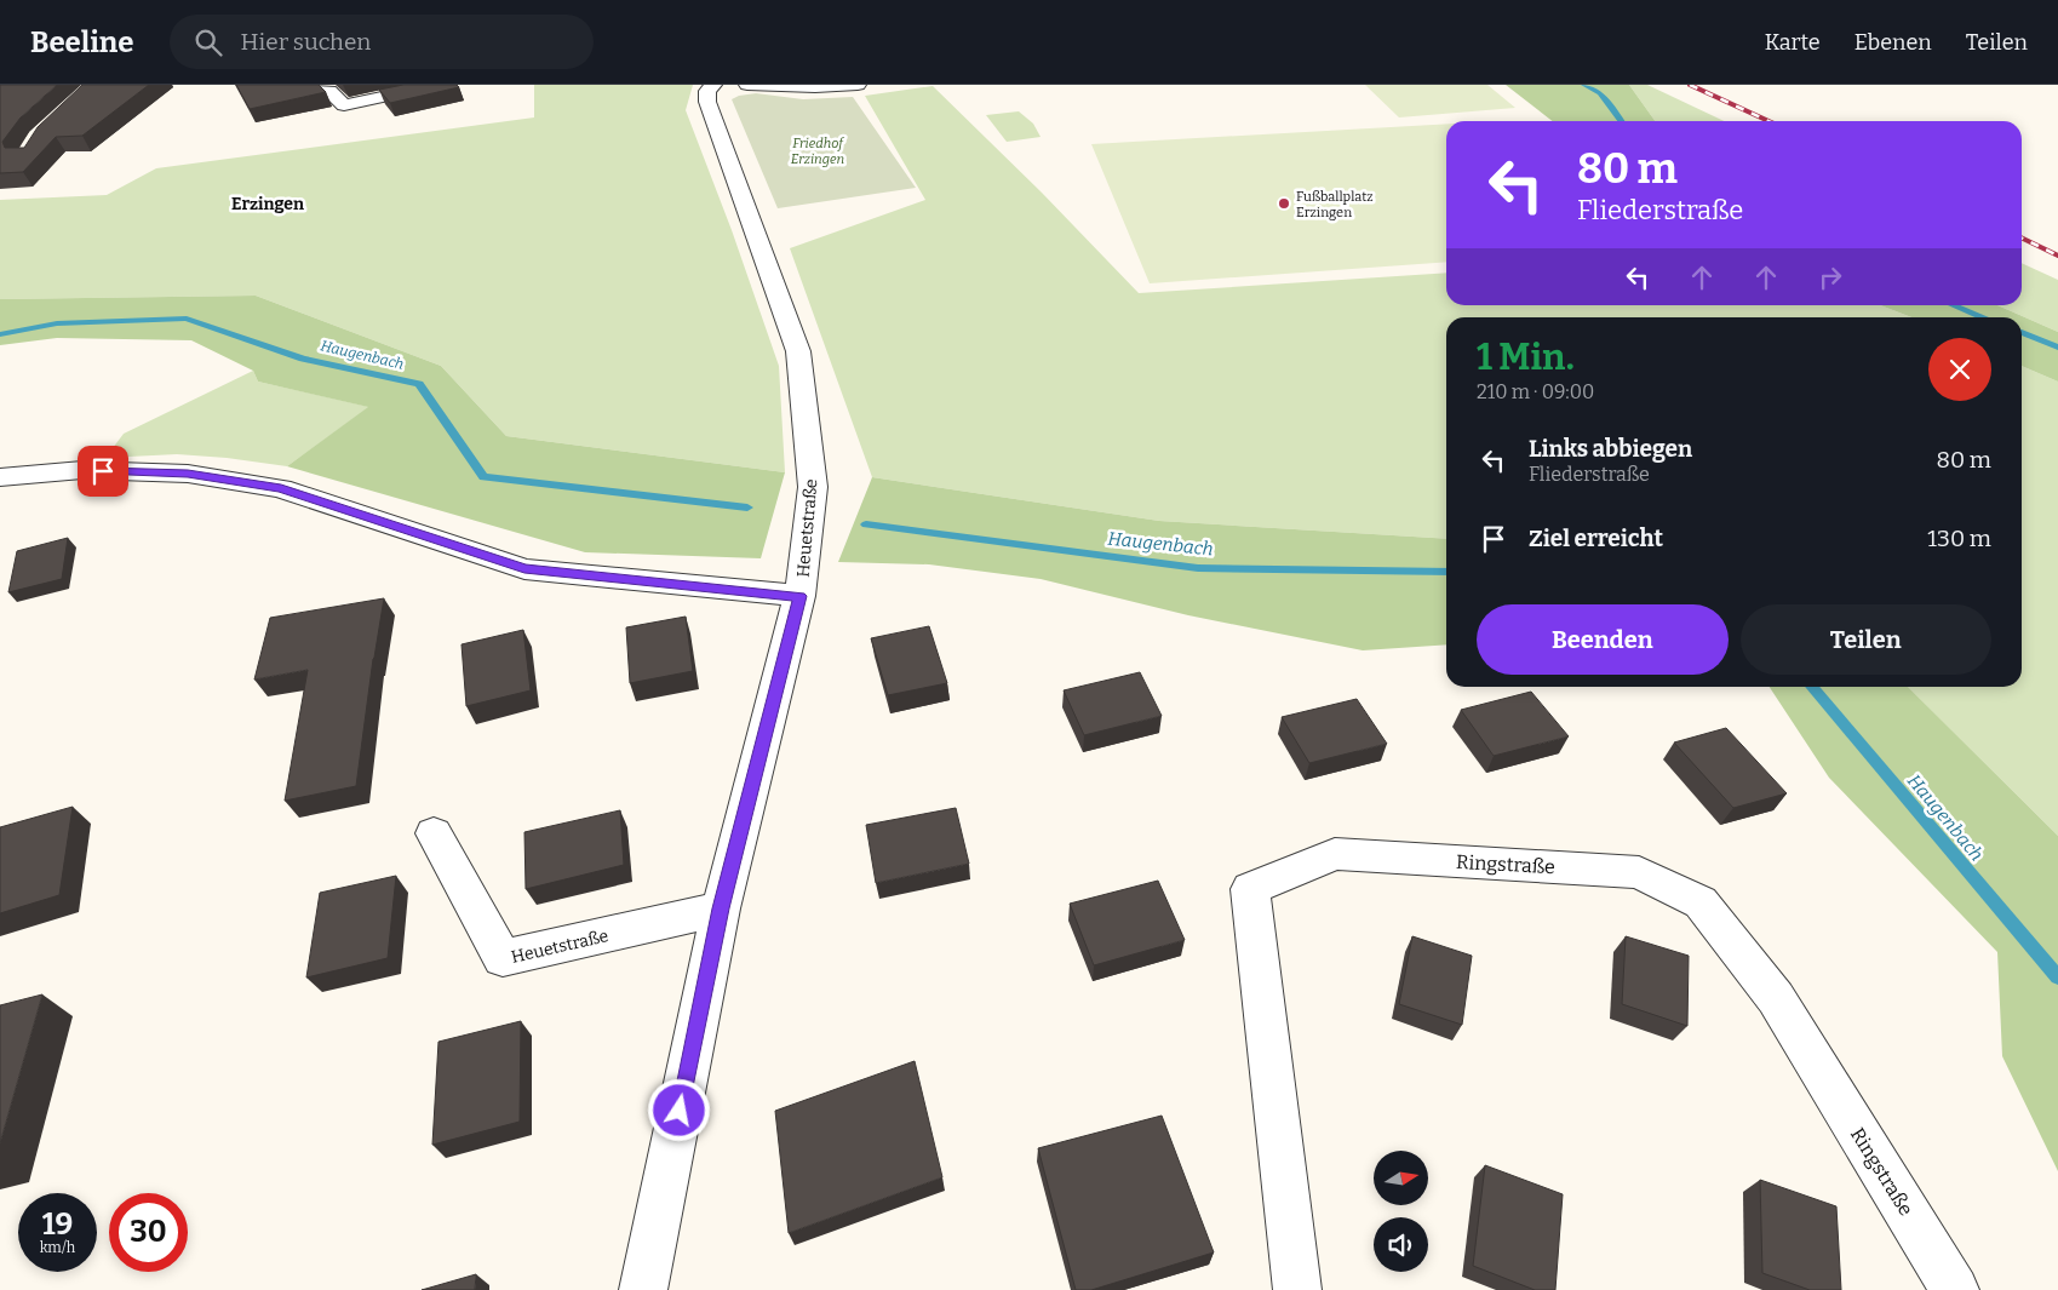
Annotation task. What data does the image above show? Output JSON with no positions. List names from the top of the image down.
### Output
{
  "streets": {
    "street": ["Heuetstraße", "Ringstraße"]
  },
  "districts": ["Erzingen"],
  "water": ["Haugenbach"],
  "parks": ["Friedhof Erzingen"],
  "places": ["Fußballplatz Erzingen"],
  "north": "right",
  "page": {
    "header": "Beeline",
    "search": "Hier suchen",
    "nav": ["Karte", "Ebenen", "Teilen"],
    "turn": ["80 m", "Fliederstraße"],
    "heading": ["1 Min.", "210 m · 09:00"],
    "list": [
      {
        "name": "Links abbiegen",
        "note": "Fliederstraße",
        "value": "80 m"
      },
      {
        "name": "Ziel erreicht",
        "value": "130 m"
      }
    ],
    "buttons": ["Beenden", "Teilen"],
    "speed": "19 km/h",
    "limit": "30"
  }
}
